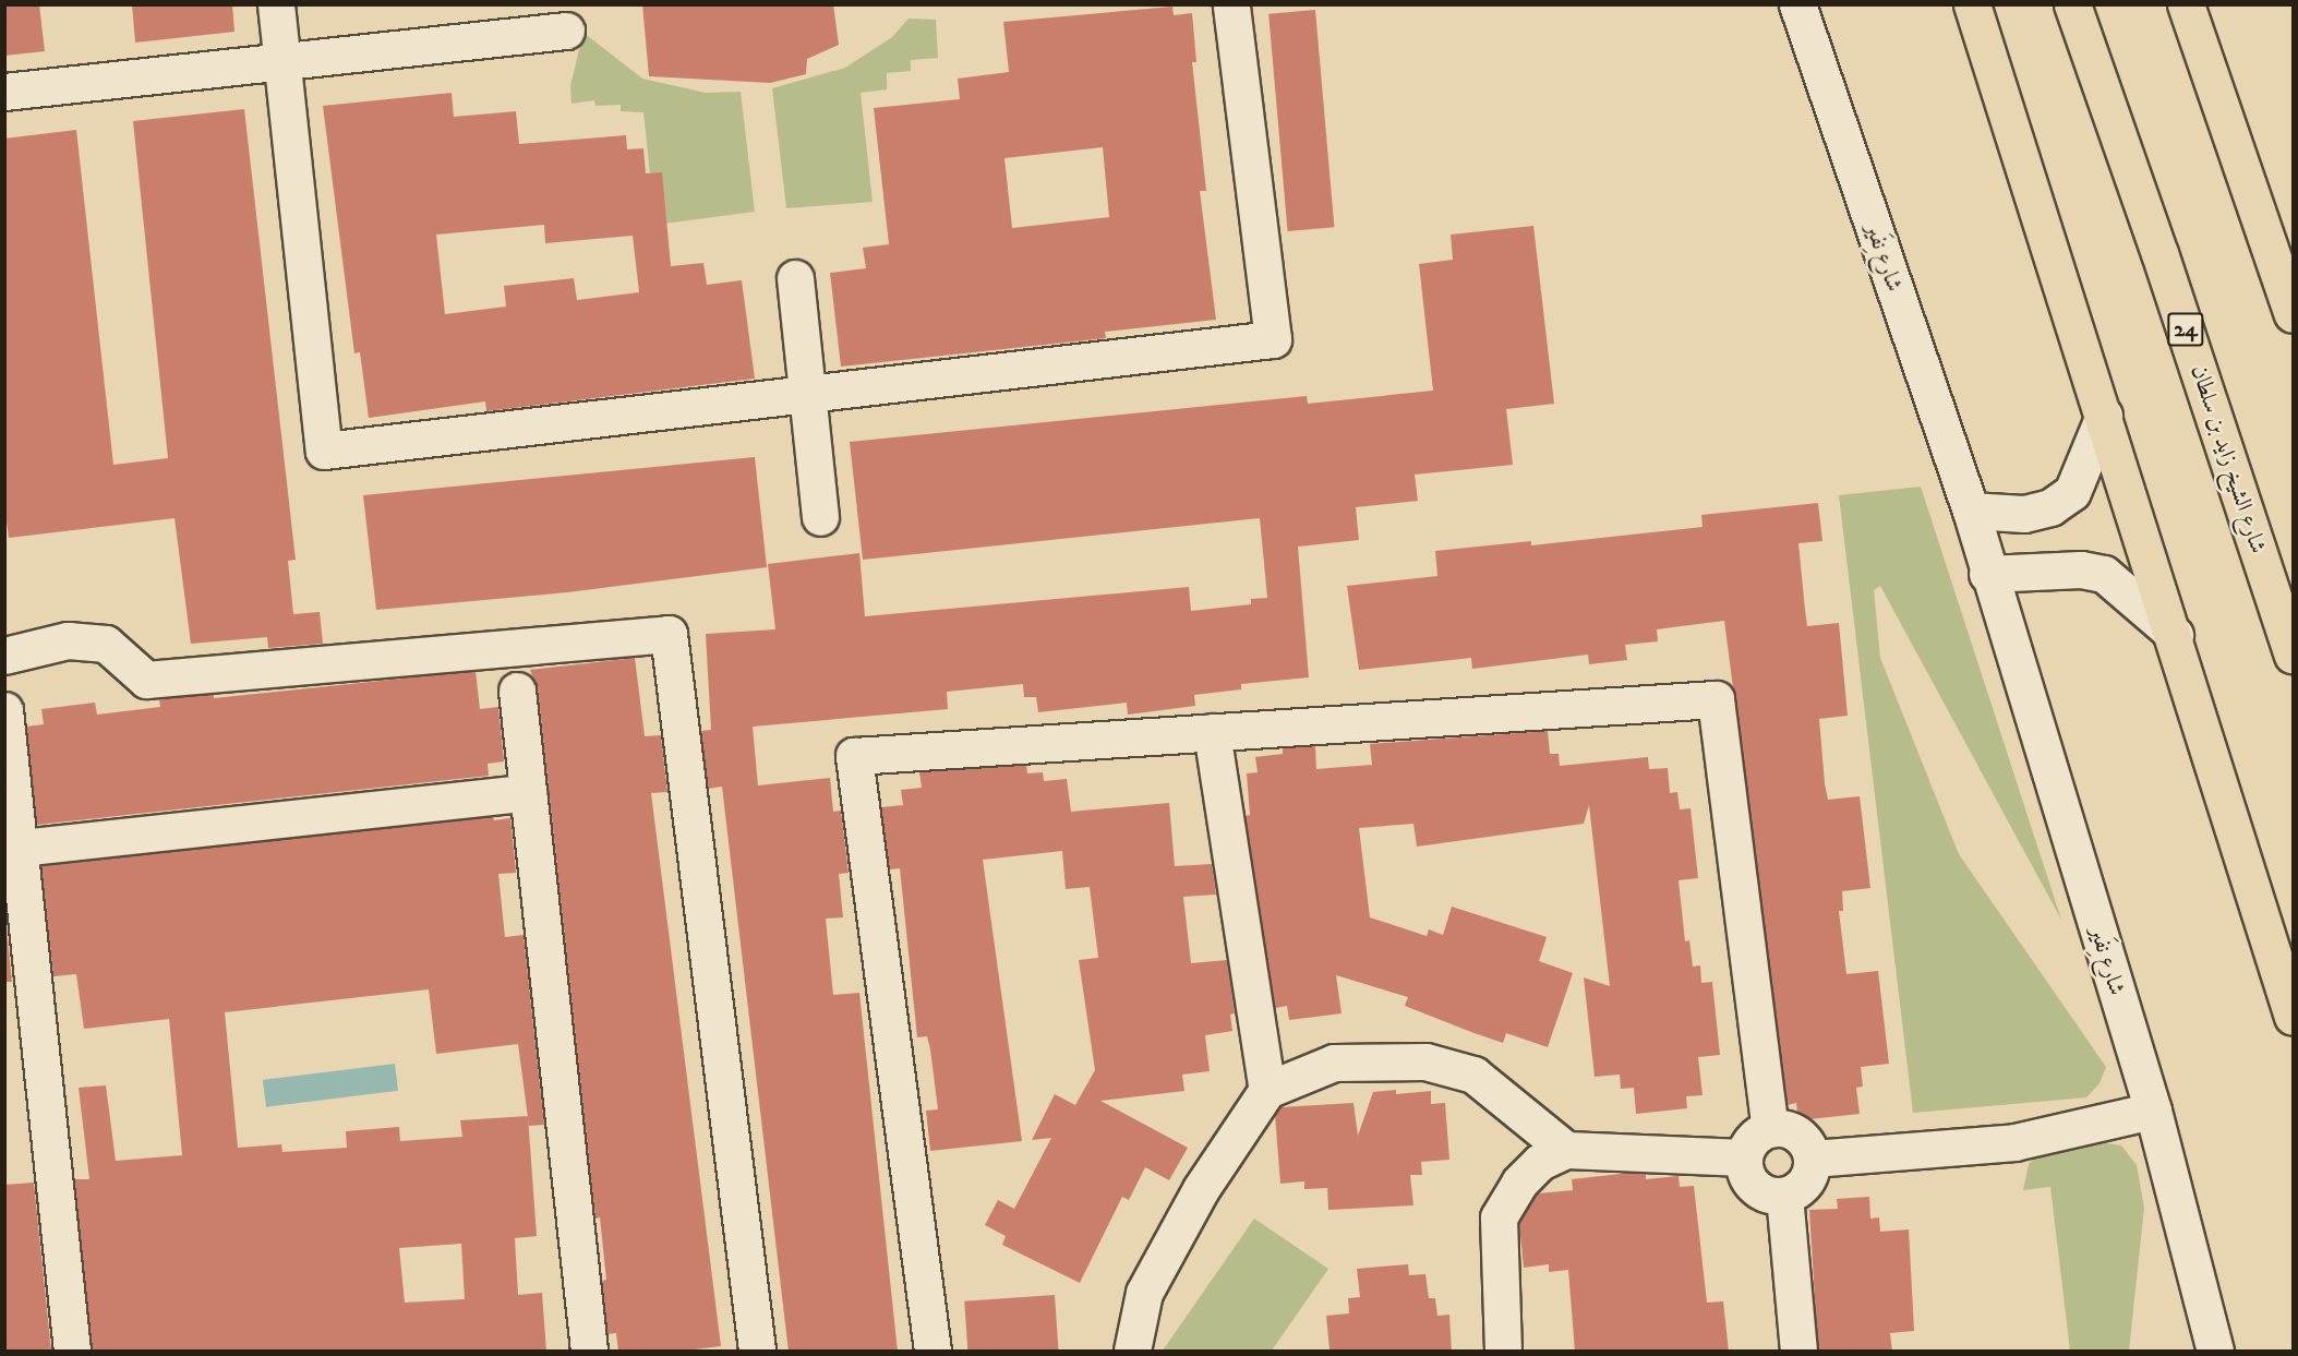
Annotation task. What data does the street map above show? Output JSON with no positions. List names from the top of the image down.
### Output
{
  "streets": {
    "main road": ["24", "شارع الشيخ زايد بن سلطان"],
    "street": ["شارع نِفَير"]
  }
}
